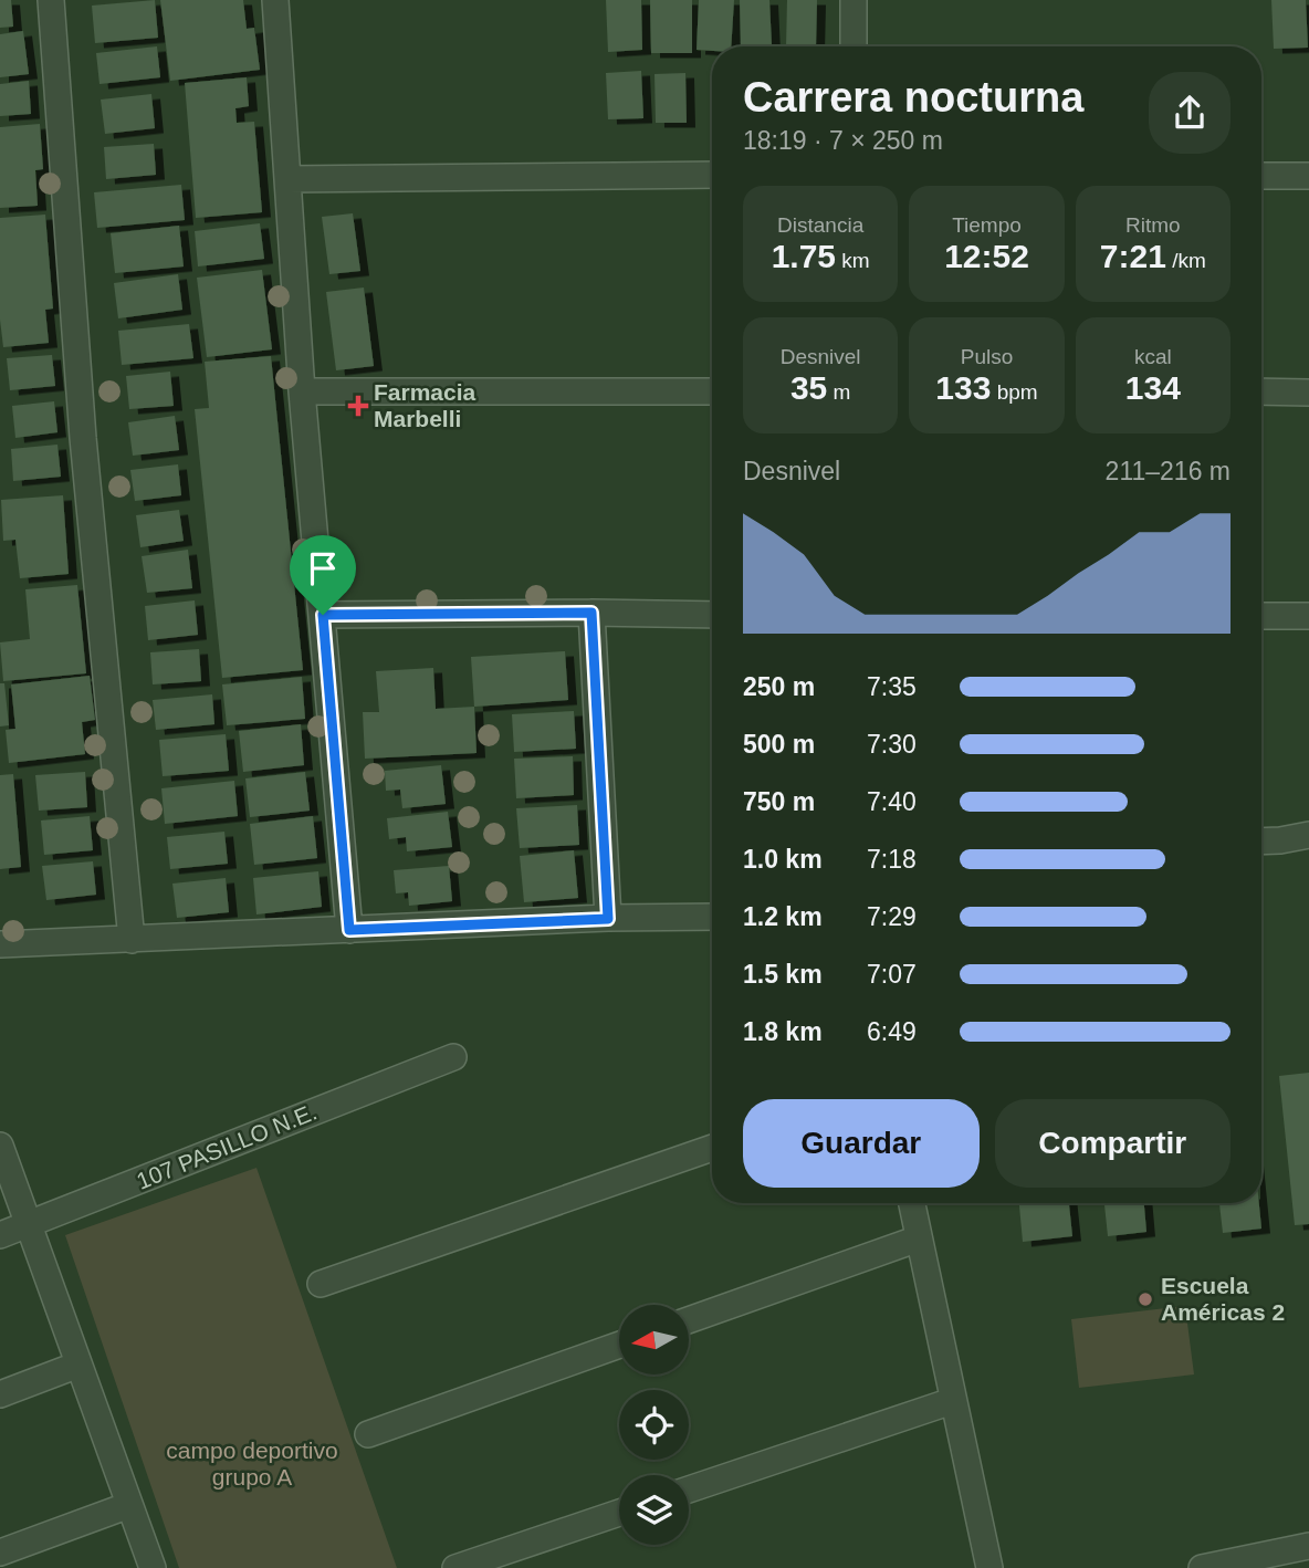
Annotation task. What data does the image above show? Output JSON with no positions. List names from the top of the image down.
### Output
{
  "streets": {
    "street": ["107 PASILLO N.E."]
  },
  "parks": ["campo deportivo grupo A"],
  "places": {
    "health": ["Farmacia Marbelli"],
    "other": ["Escuela Américas 2"]
  },
  "north": "left",
  "page": {
    "heading": ["Carrera nocturna", "18:19 · 7 × 250 m"],
    "stats": [
      ["Distancia", "1.75 km"],
      ["Tiempo", "12:52"],
      ["Ritmo", "7:21 /km"],
      ["Desnivel", "35 m"],
      ["Pulso", "133 bpm"],
      ["kcal", "134"]
    ],
    "chart": ["Desnivel", "211–216 m"],
    "list": [
      {
        "name": "250 m",
        "note": "7:35"
      },
      {
        "name": "500 m",
        "note": "7:30"
      },
      {
        "name": "750 m",
        "note": "7:40"
      },
      {
        "name": "1.0 km",
        "note": "7:18"
      },
      {
        "name": "1.2 km",
        "note": "7:29"
      },
      {
        "name": "1.5 km",
        "note": "7:07"
      },
      {
        "name": "1.8 km",
        "note": "6:49"
      }
    ],
    "buttons": ["Guardar", "Compartir"]
  }
}
